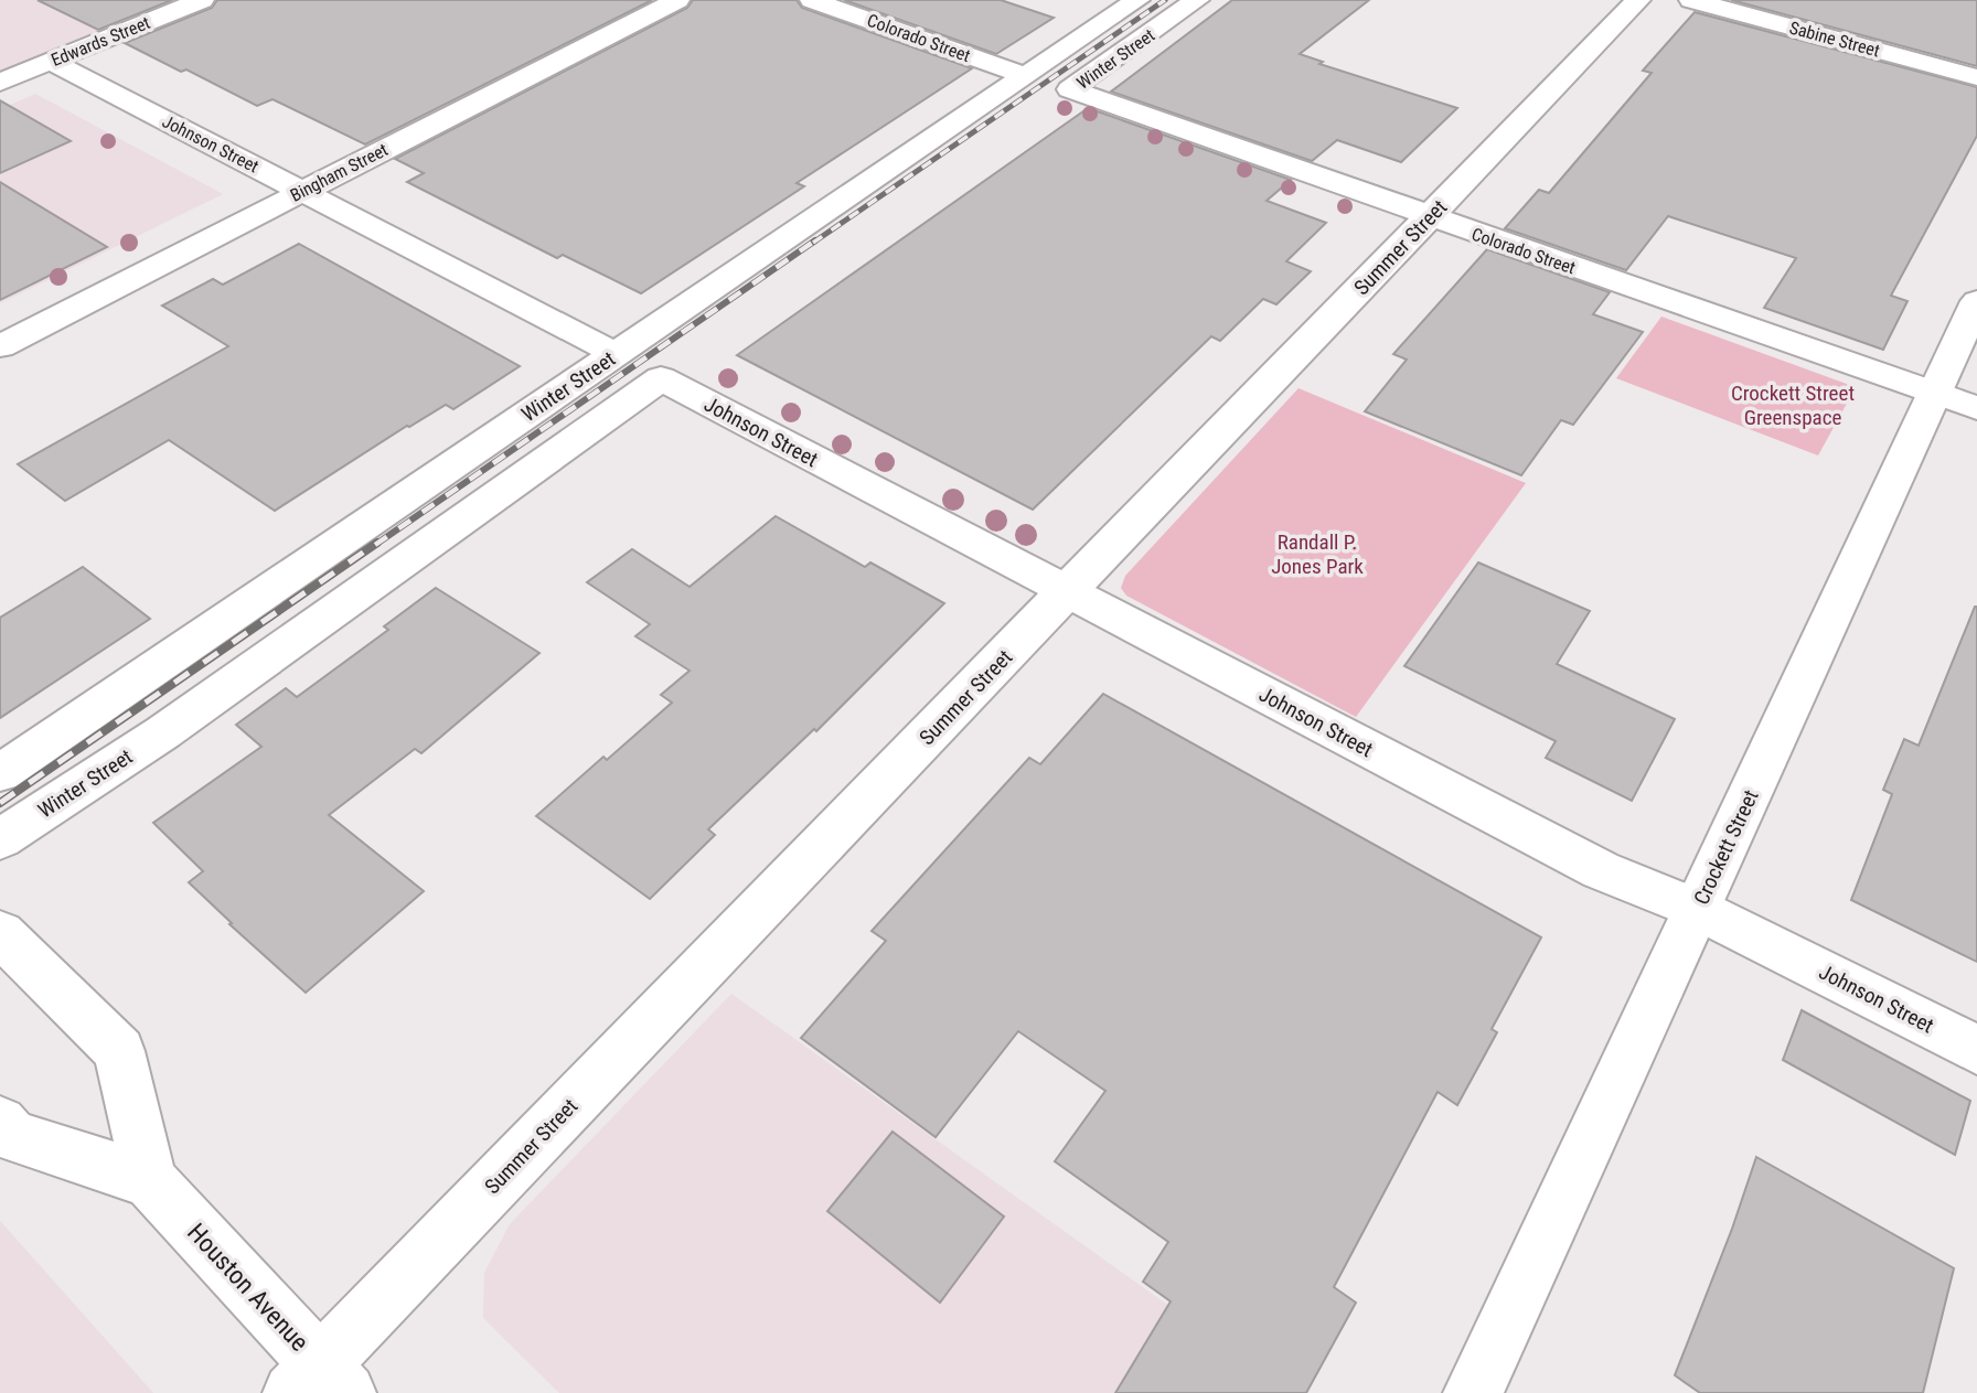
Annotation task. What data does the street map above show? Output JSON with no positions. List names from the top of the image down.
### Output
{
  "streets": {
    "street": [
      "Colorado Street",
      "Sabine Street",
      "Edwards Street",
      "Winter Street",
      "Johnson Street",
      "Bingham Street",
      "Summer Street",
      "Crockett Street",
      "Houston Avenue"
    ]
  },
  "crossings": [
    ["Colorado Street", "Winter Street"],
    ["Colorado Street", "Summer Street"],
    ["Colorado Street", "Crockett Street"],
    ["Edwards Street", "Johnson Street"],
    ["Winter Street", "Johnson Street"],
    ["Johnson Street", "Bingham Street"],
    ["Johnson Street", "Summer Street"],
    ["Johnson Street", "Crockett Street"],
    ["Summer Street", "Houston Avenue"]
  ],
  "parks": ["Crockett Street Greenspace", "Randall P. Jones Park"]
}
